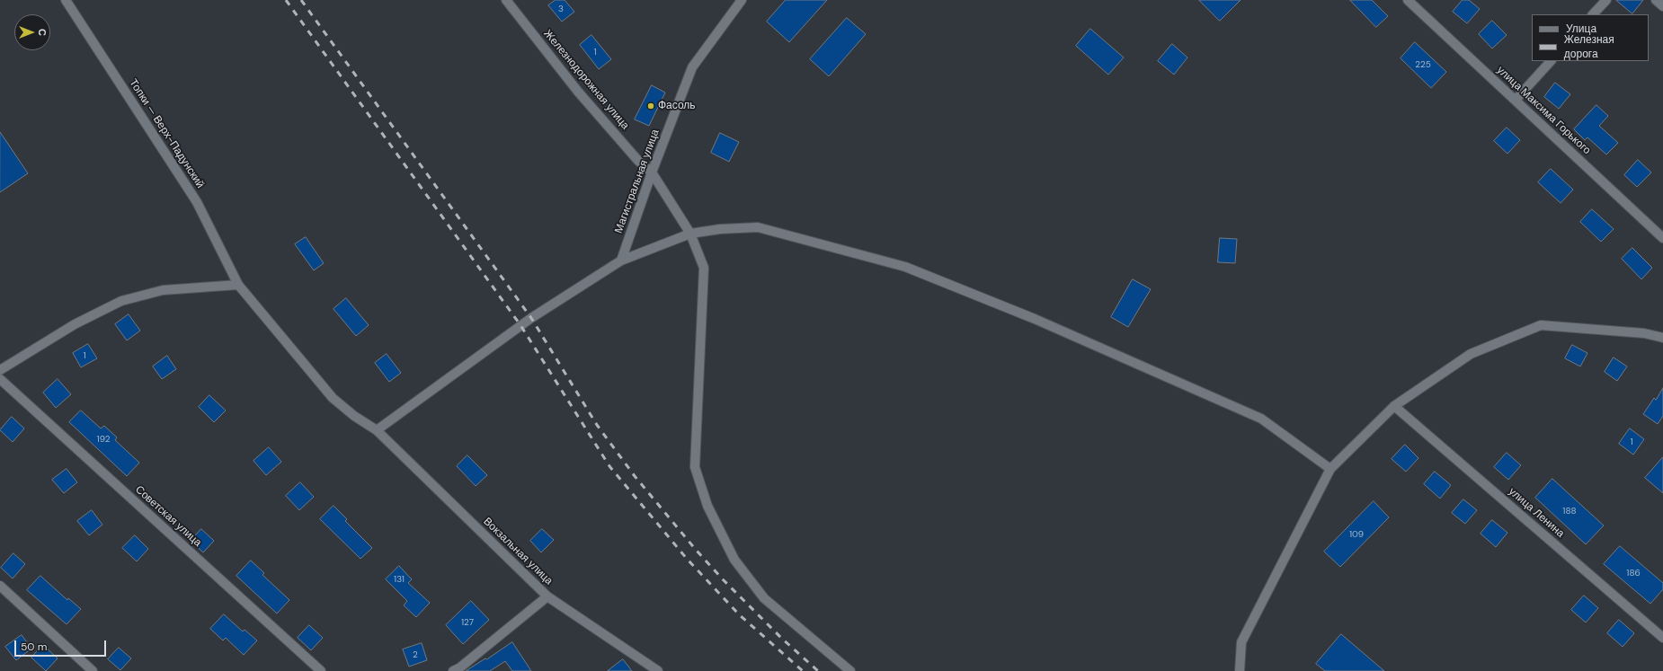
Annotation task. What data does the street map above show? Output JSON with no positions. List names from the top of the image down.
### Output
{
  "streets": {
    "street": [
      "Железнодорожная улица",
      "улица Максима Горького",
      "Топки — Верх-Падунский",
      "Магистральная улица",
      "улица Ленина",
      "Советская улица",
      "Вокзальная улица"
    ]
  },
  "crossings": [
    ["Железнодорожная улица", "Магистральная улица"],
    ["Топки — Верх-Падунский", "Вокзальная улица"]
  ],
  "places": ["Фасоль"],
  "house_numbers": [
    "3",
    "1",
    "225",
    "1",
    "192",
    "1",
    "188",
    "109",
    "186",
    "131",
    "127",
    "2"
  ],
  "legend": ["Улица", "Железная дорога"],
  "scale_bar": "50 m",
  "north": "right"
}
